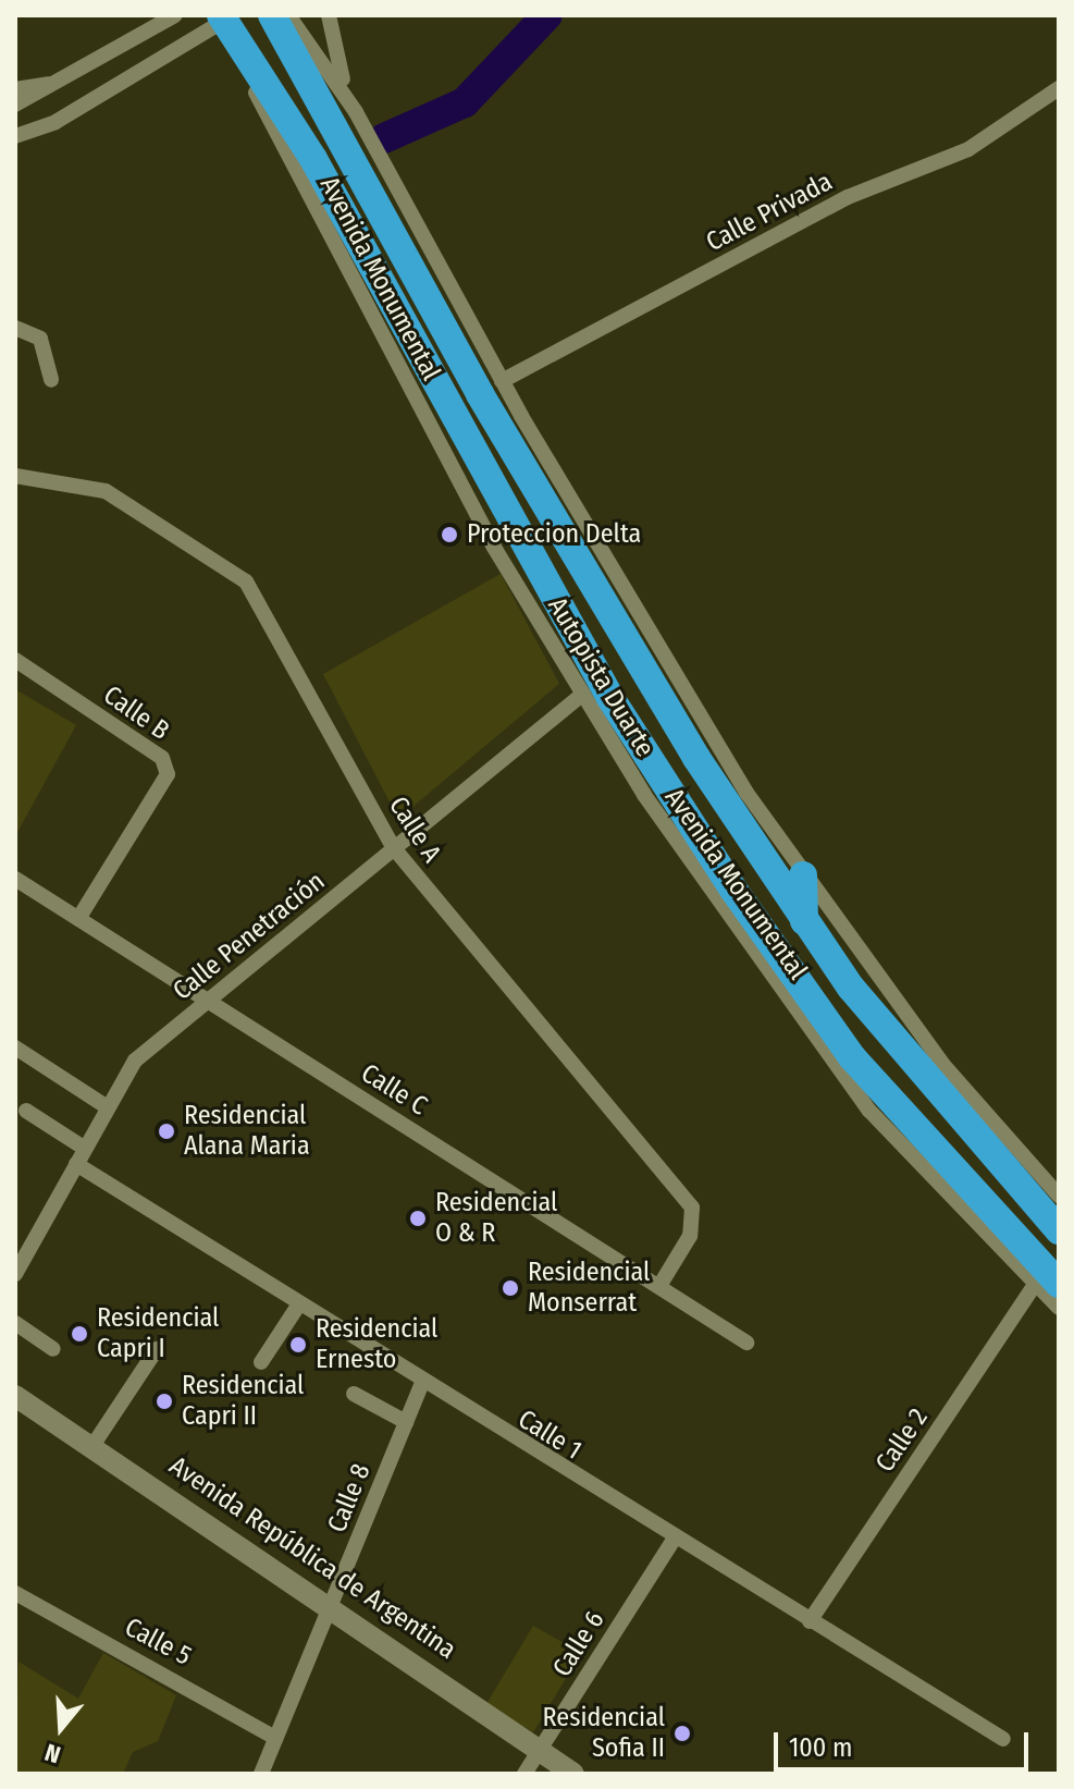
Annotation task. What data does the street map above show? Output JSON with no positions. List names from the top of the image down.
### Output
{
  "streets": {
    "highway": ["Autopista Duarte"],
    "main road": ["Avenida República de Argentina"],
    "street": [
      "Calle Privada",
      "Avenida Monumental",
      "Calle B",
      "Calle A",
      "Calle Penetración",
      "Calle C",
      "Calle 1",
      "Calle 2",
      "Calle 8",
      "Calle 5",
      "Calle 6"
    ]
  },
  "crossings": [
    ["Calle Privada", "Autopista Duarte"],
    ["Avenida Monumental", "Autopista Duarte"],
    ["Avenida Monumental", "Calle Penetración"],
    ["Avenida Monumental", "Calle 2"],
    ["Autopista Duarte", "Calle 2"],
    ["Calle B", "Calle C"],
    ["Calle A", "Calle Penetración"],
    ["Calle A", "Calle C"],
    ["Calle Penetración", "Calle C"],
    ["Calle Penetración", "Calle 1"],
    ["Calle 1", "Calle 2"],
    ["Calle 1", "Calle 8"],
    ["Calle 1", "Calle 6"],
    ["Calle 8", "Avenida República de Argentina"],
    ["Calle 8", "Calle 5"],
    ["Avenida República de Argentina", "Calle 6"]
  ],
  "places": [
    "Proteccion Delta",
    "Residencial Alana Maria",
    "Residencial O & R",
    "Residencial Monserrat",
    "Residencial Capri I",
    "Residencial Ernesto",
    "Residencial Capri II",
    "Residencial Sofia II"
  ],
  "scale_bar": "100 m",
  "north": "bottom"
}
